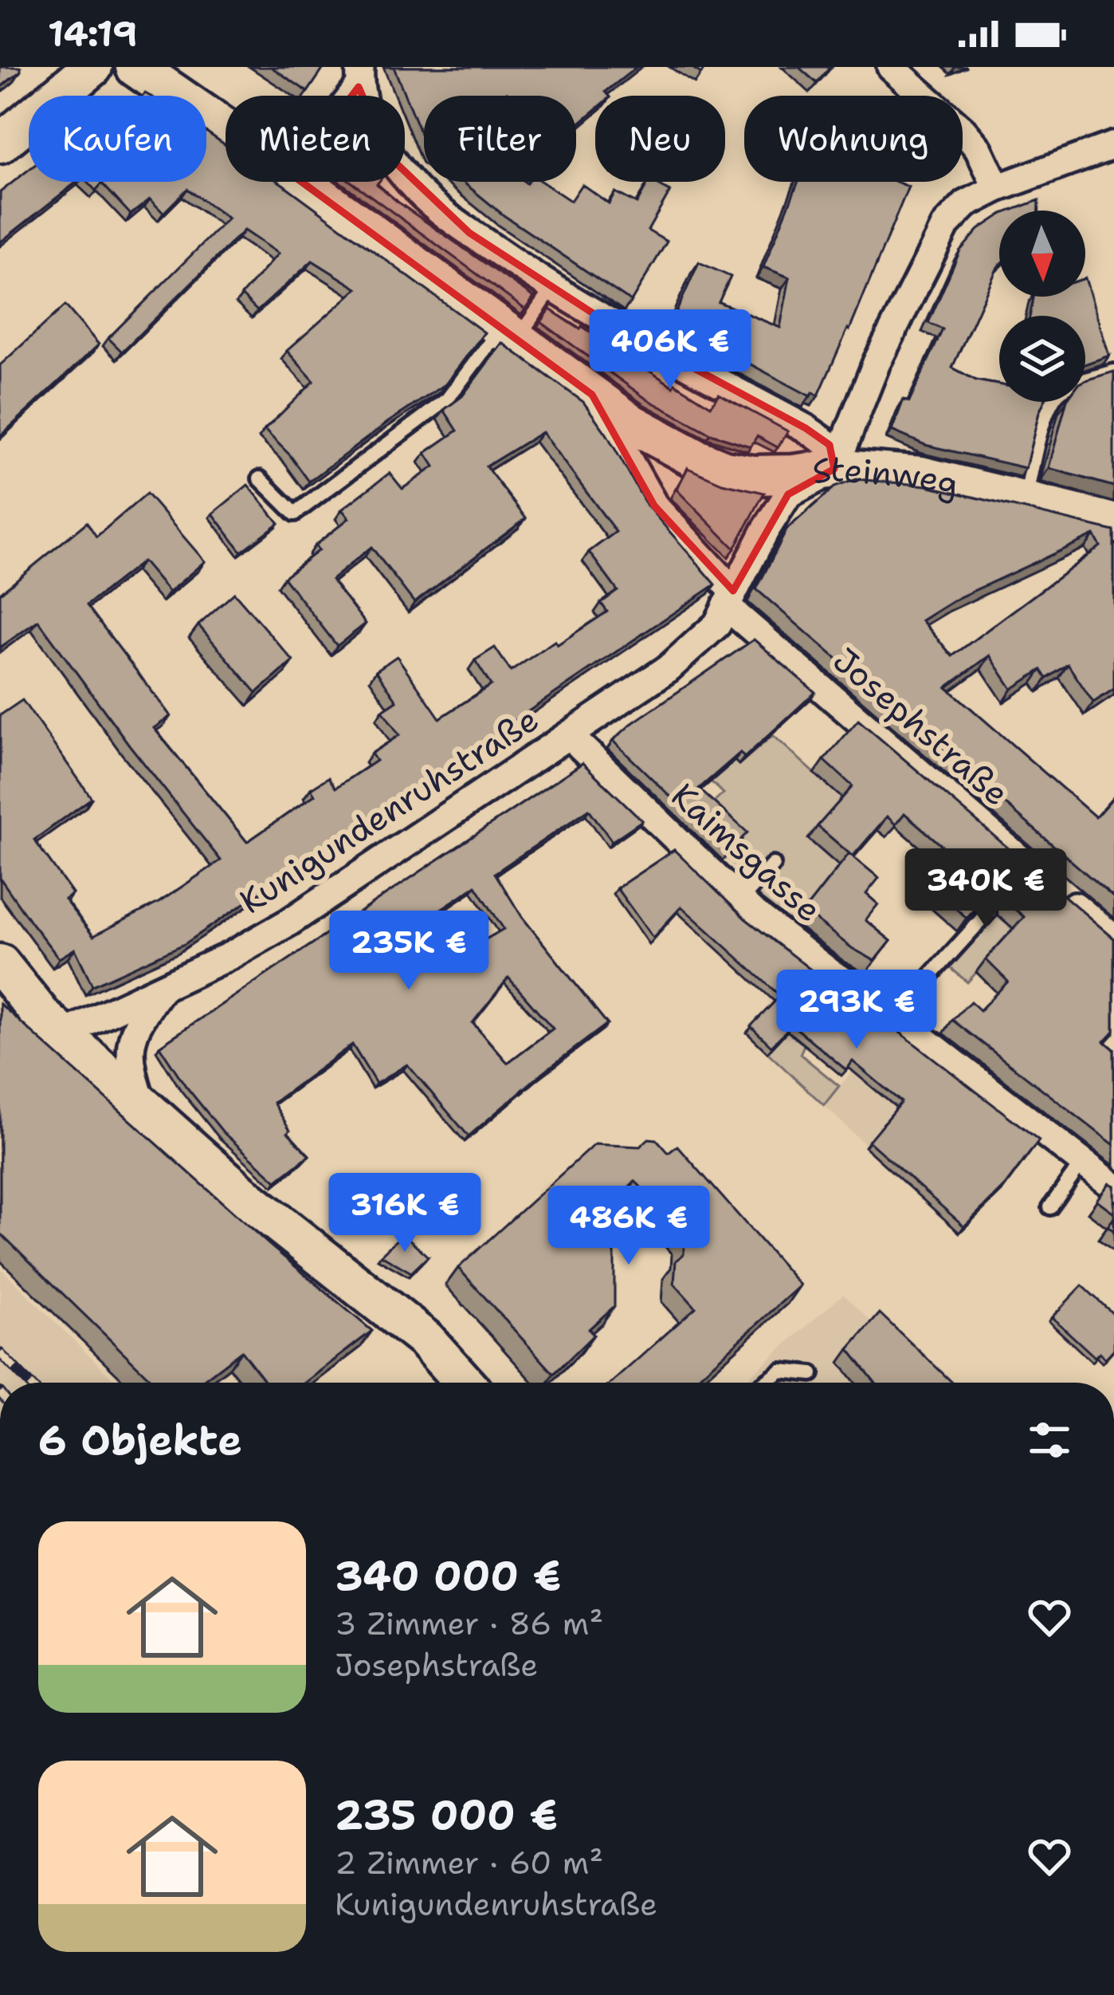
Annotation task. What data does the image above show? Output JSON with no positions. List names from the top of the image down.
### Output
{
  "streets": {
    "street": [
      "Steinweg",
      "Josephstraße",
      "Kunigundenruhstraße",
      "Kaimsgasse"
    ]
  },
  "crossings": [
    ["Steinweg", "Josephstraße"],
    ["Steinweg", "Kunigundenruhstraße"],
    ["Josephstraße", "Kunigundenruhstraße"],
    ["Kunigundenruhstraße", "Kaimsgasse"]
  ],
  "north": "bottom",
  "page": {
    "status": "14:19",
    "chip": [
      "Kaufen",
      "Mieten",
      "Filter",
      "Neu",
      "Wohnung"
    ],
    "price": [
      "406K €",
      "340K €",
      "235K €",
      "293K €",
      "316K €",
      "486K €"
    ],
    "heading": "6 Objekte",
    "list": [
      {
        "name": "340 000 €",
        "note": "3 Zimmer · 86 m² · Josephstraße"
      },
      {
        "name": "235 000 €",
        "note": "2 Zimmer · 60 m² · Kunigundenruhstraße"
      }
    ]
  }
}
